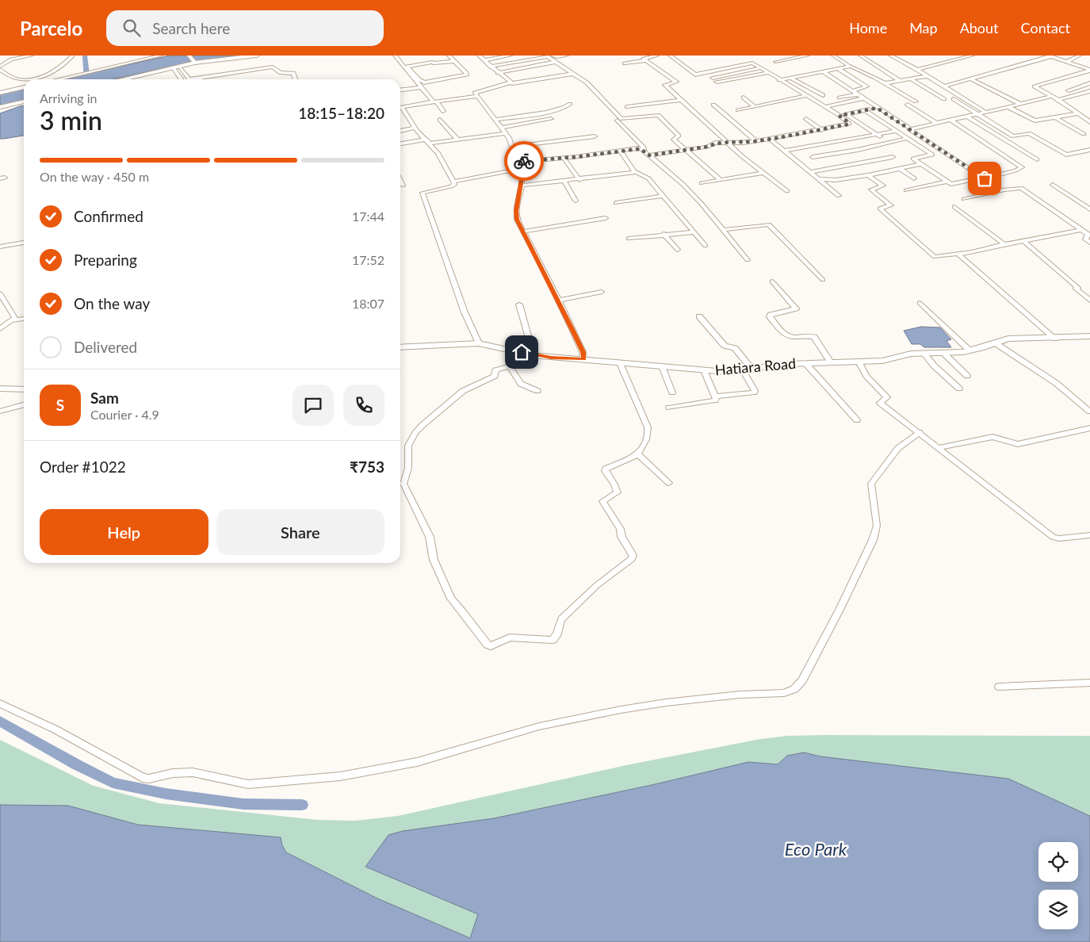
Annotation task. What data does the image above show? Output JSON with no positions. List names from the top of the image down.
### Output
{
  "streets": {
    "street": ["Hatiara Road"]
  },
  "water": ["Eco Park"],
  "page": {
    "header": "Parcelo",
    "search": "Search here",
    "nav": [
      "Home",
      "Map",
      "About",
      "Contact"
    ],
    "heading": ["3 min", "Arriving in", "18:15–18:20"],
    "panel": [
      "Sam",
      "Courier · 4.9",
      "Order #1022",
      "₹753"
    ],
    "bar": "On the way · 450 m",
    "list": [
      ["Confirmed", "17:44"],
      ["Preparing", "17:52"],
      ["On the way", "18:07"],
      "Delivered"
    ],
    "round": "S",
    "buttons": ["Help", "Share"]
  }
}
